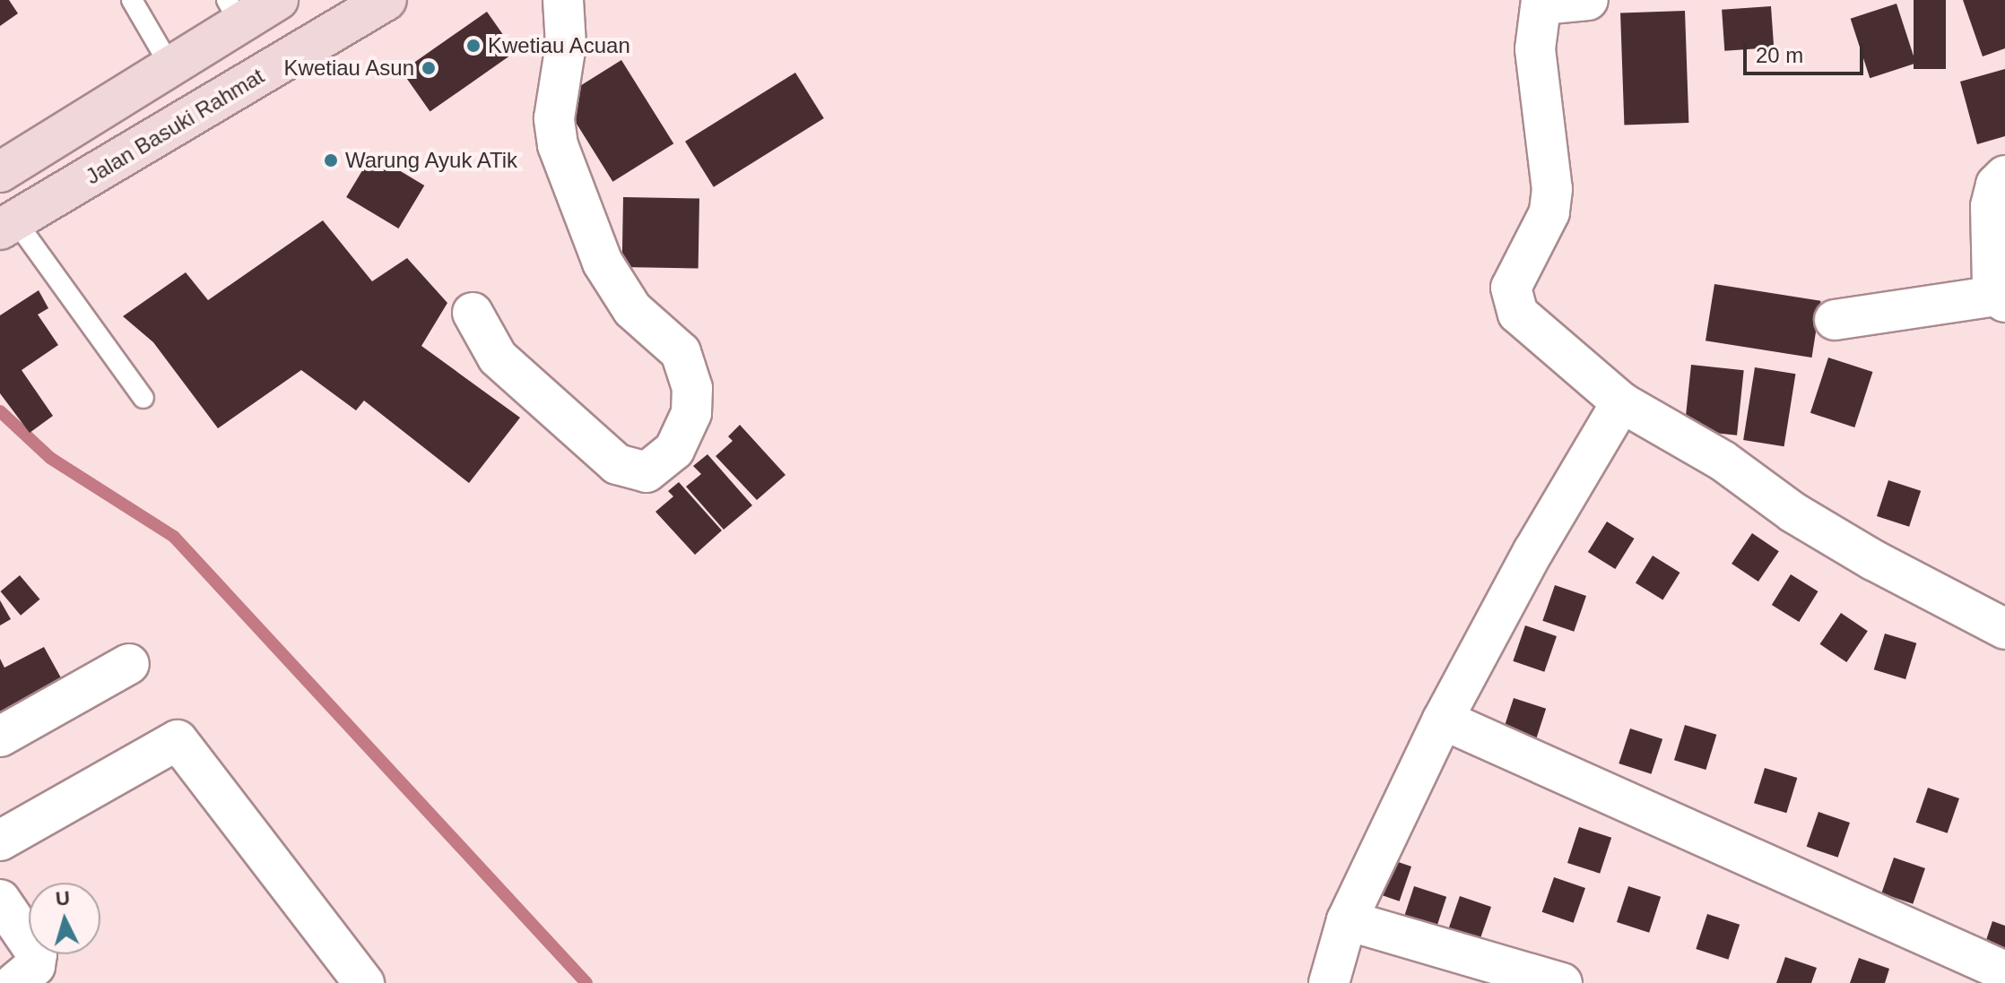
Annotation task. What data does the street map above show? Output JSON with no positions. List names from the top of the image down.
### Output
{
  "streets": {
    "highway": ["Jalan Basuki Rahmat"]
  },
  "places": ["Kwetiau Acuan", "Kwetiau Asun", "Warung Ayuk ATik"],
  "scale_bar": "20 m",
  "north": "top"
}
